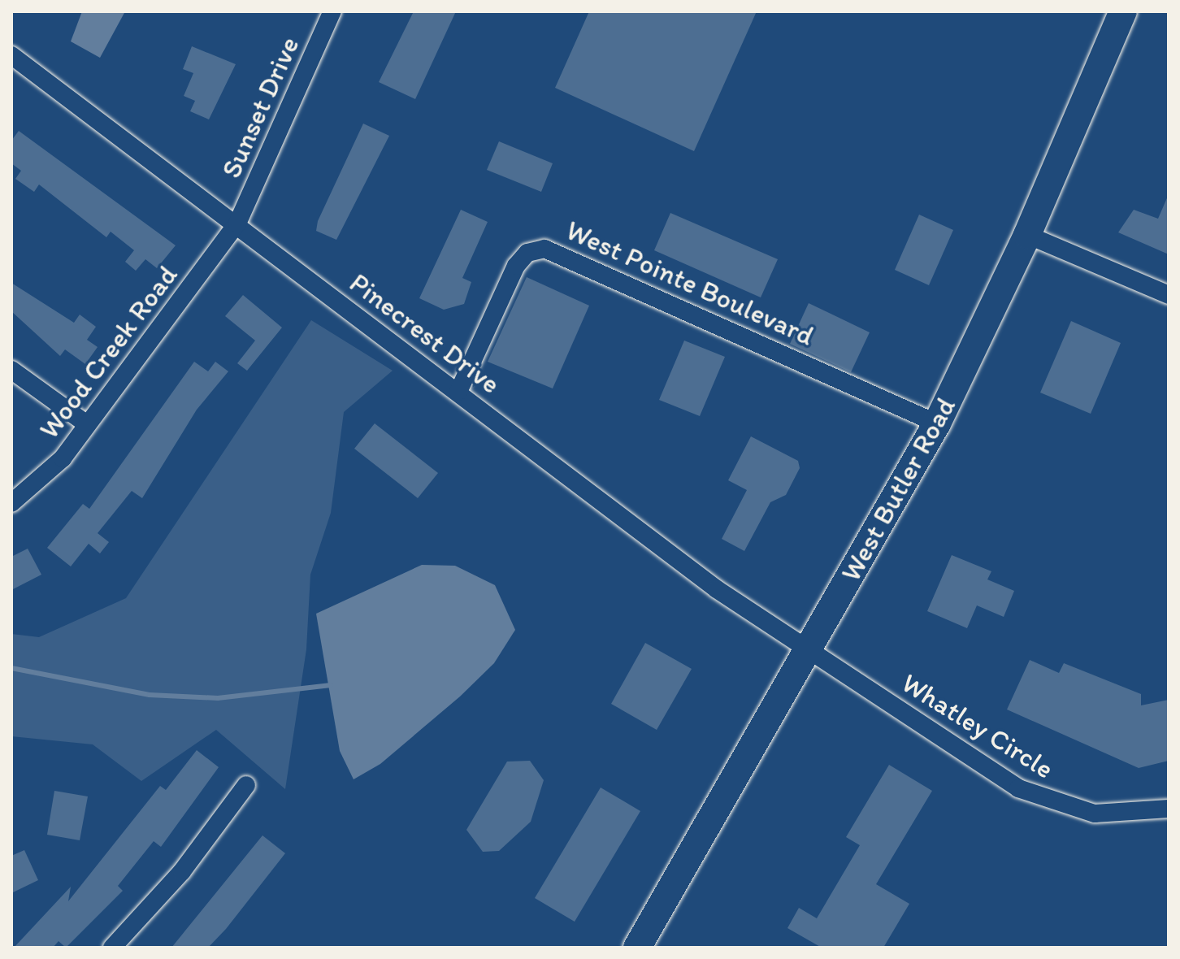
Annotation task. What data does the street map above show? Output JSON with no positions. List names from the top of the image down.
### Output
{
  "streets": {
    "main road": ["West Butler Road"],
    "street": [
      "Sunset Drive",
      "West Pointe Boulevard",
      "Pinecrest Drive",
      "Wood Creek Road",
      "Whatley Circle"
    ]
  },
  "crossings": [
    ["Sunset Drive", "Pinecrest Drive"],
    ["Sunset Drive", "Wood Creek Road"],
    ["West Pointe Boulevard", "Pinecrest Drive"],
    ["West Pointe Boulevard", "West Butler Road"],
    ["Pinecrest Drive", "Wood Creek Road"],
    ["Pinecrest Drive", "West Butler Road"],
    ["Pinecrest Drive", "Whatley Circle"],
    ["West Butler Road", "Whatley Circle"]
  ]
}
